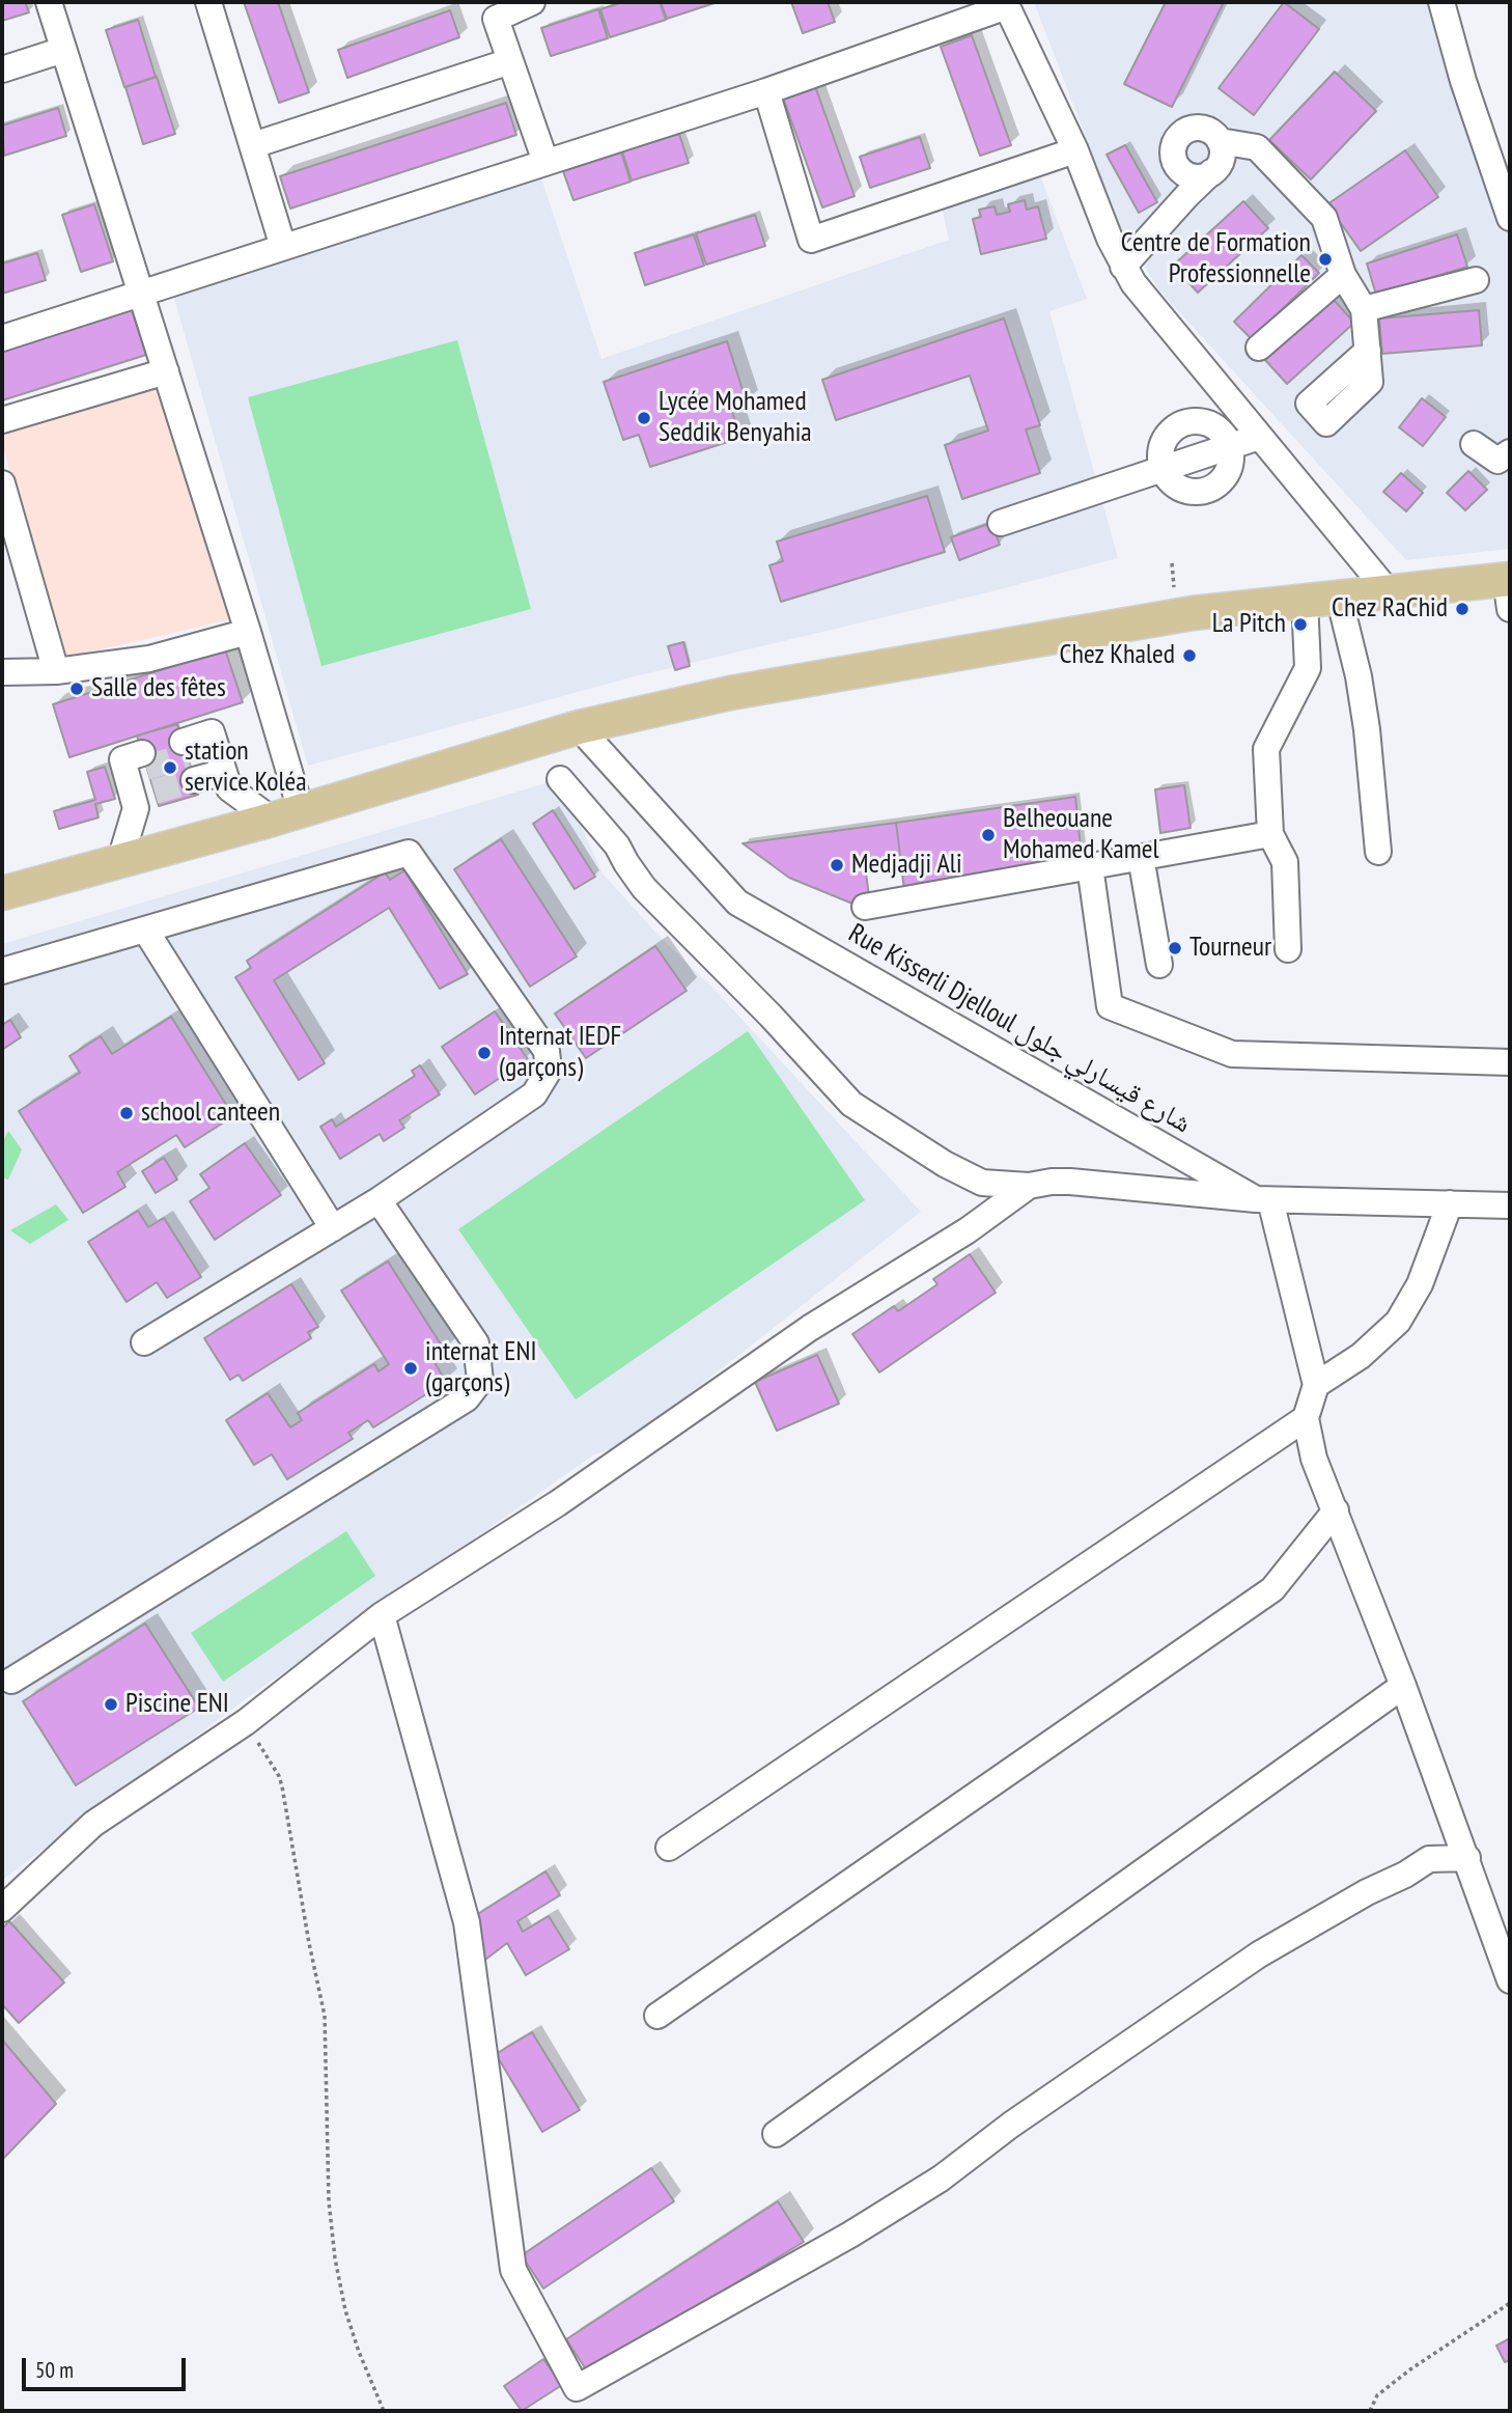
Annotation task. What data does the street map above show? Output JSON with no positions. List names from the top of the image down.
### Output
{
  "streets": {
    "street": ["Rue Kisserli Djelloul شارع قيسارلي جلول"]
  },
  "places": [
    "Centre de Formation Professionnelle",
    "Lycée Mohamed Seddik Benyahia",
    "Chez RaChid",
    "La Pitch",
    "Chez Khaled",
    "Salle des fêtes",
    "station service Koléa",
    "Belheouane Mohamed Kamel",
    "Medjadji Ali",
    "Tourneur",
    "Internat IEDF (garçons)",
    "school canteen",
    "internat ENI (garçons)",
    "Piscine ENI"
  ],
  "scale_bar": "50 m"
}
